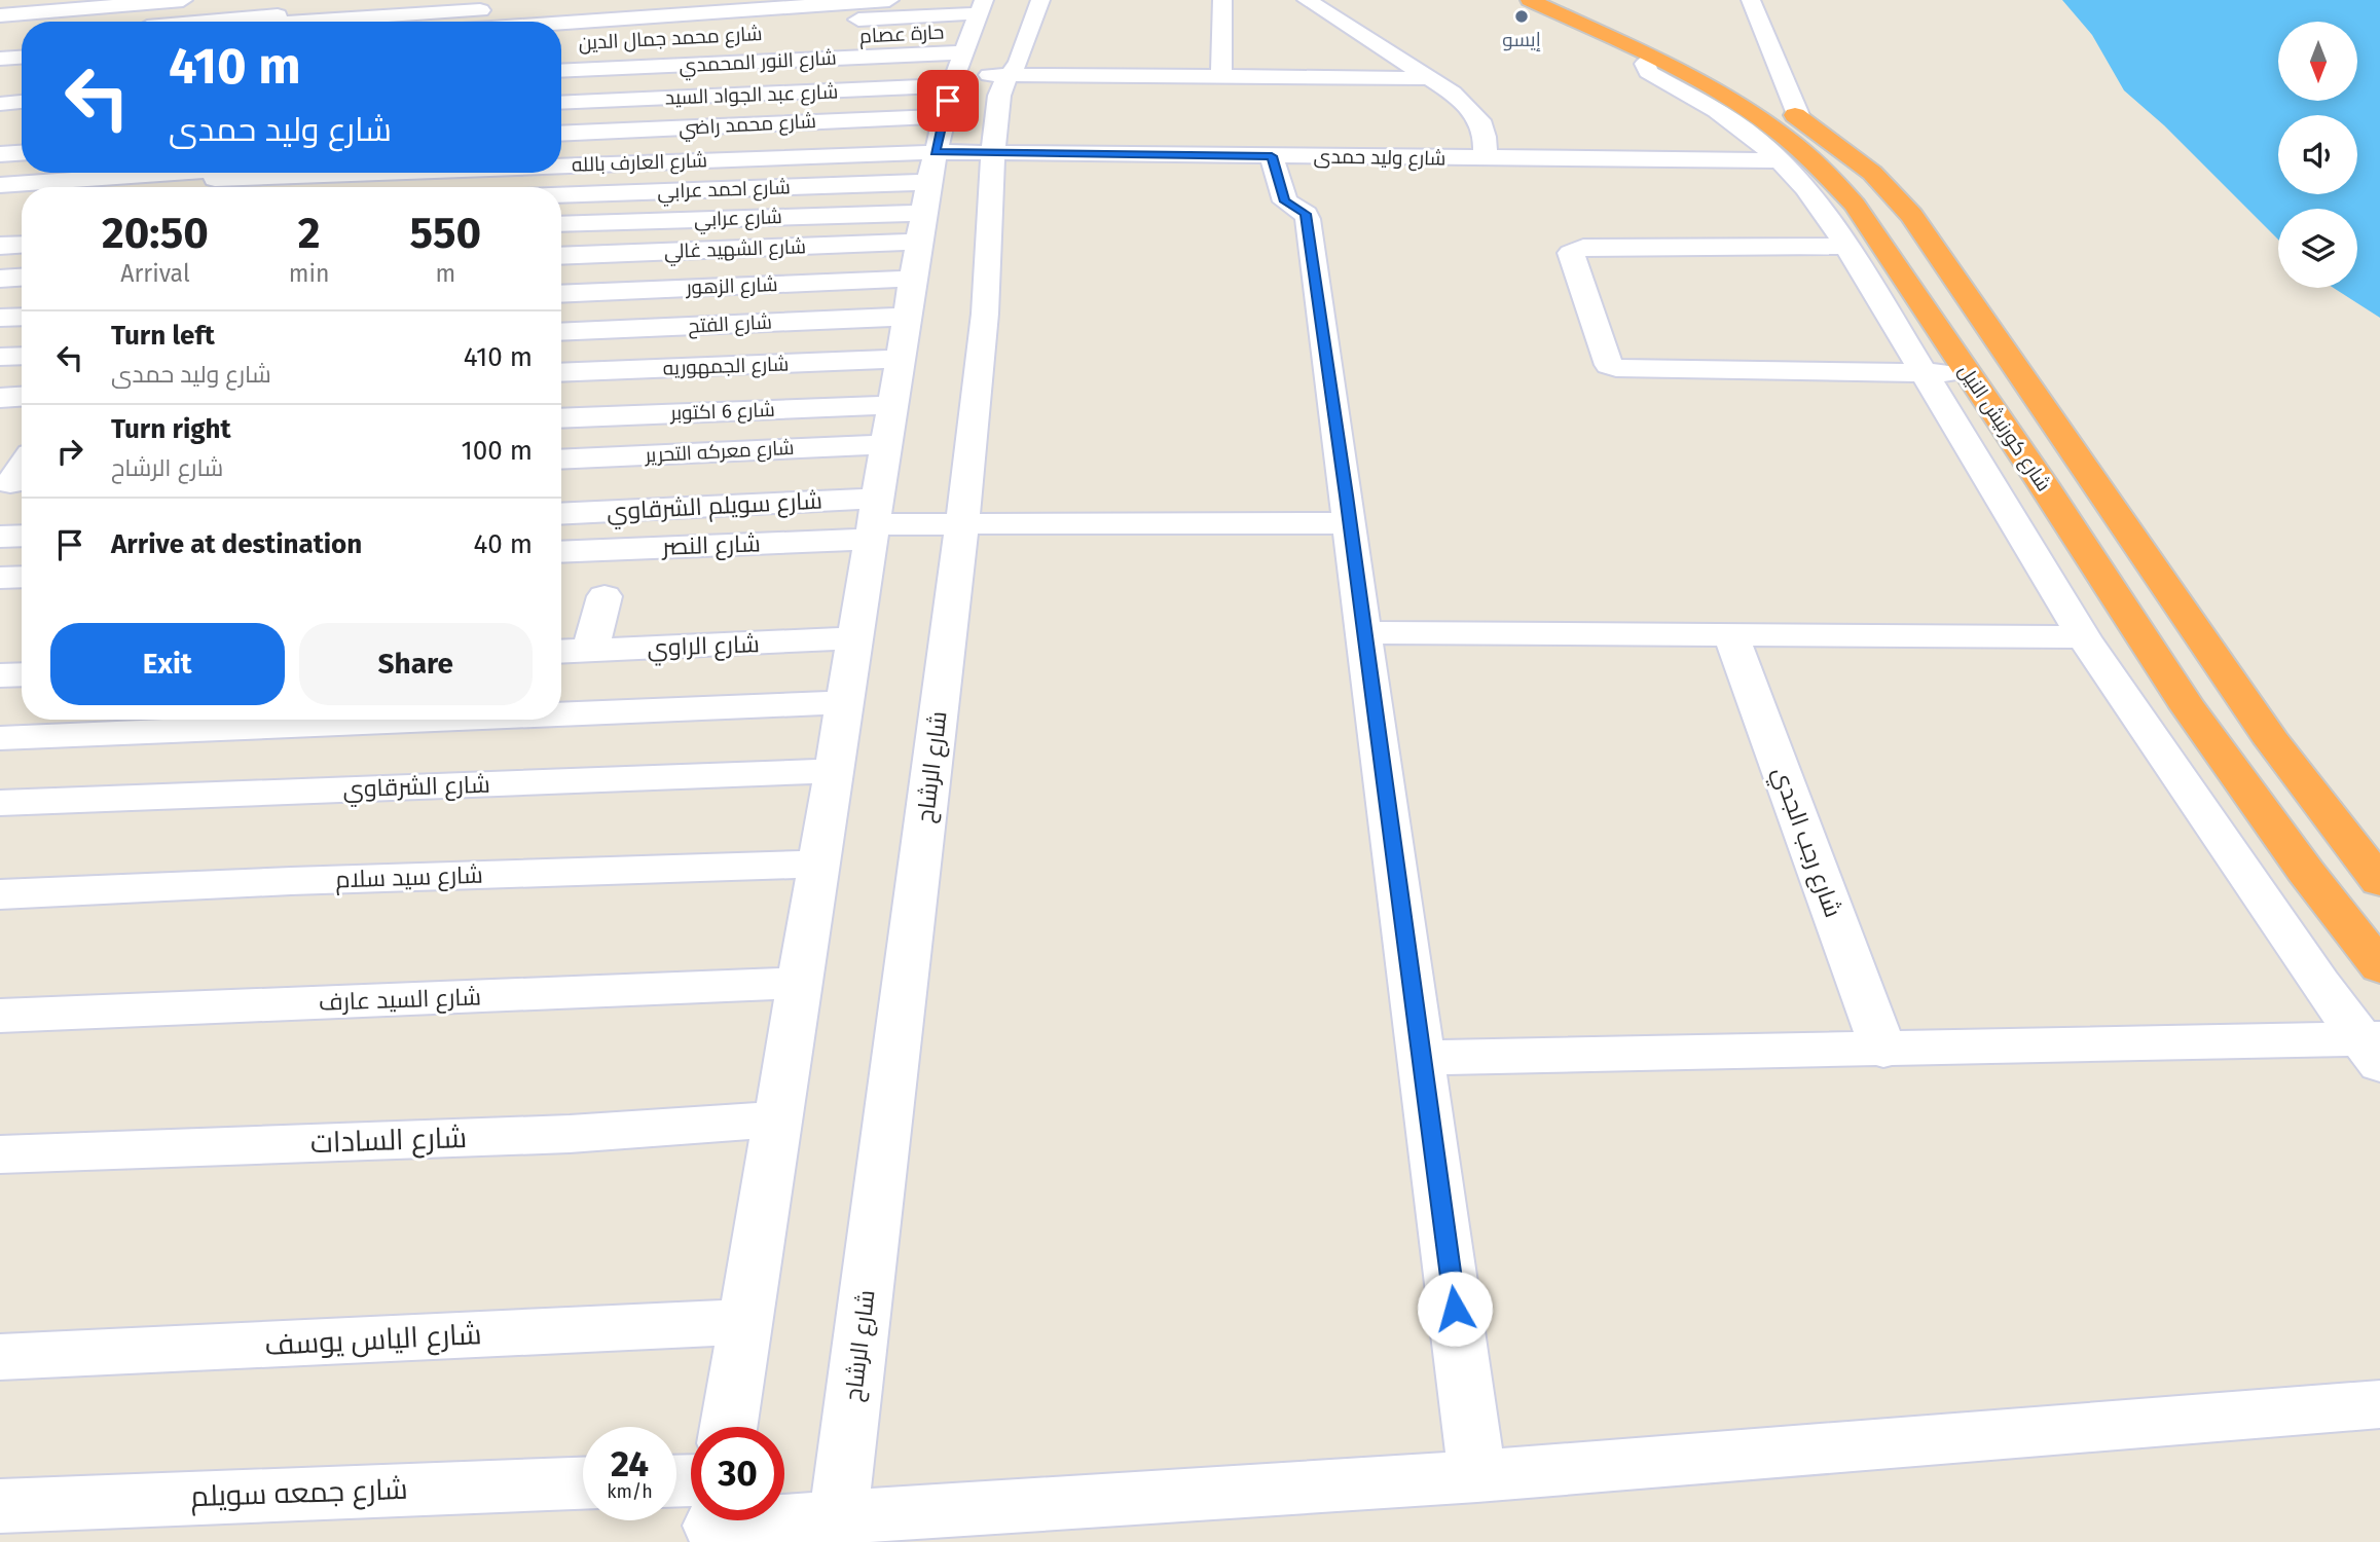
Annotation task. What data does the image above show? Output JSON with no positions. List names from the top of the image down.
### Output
{
  "streets": {
    "highway": ["شارع كورنيش النيل"],
    "street": [
      "حارة عصام",
      "شارع النور المحمدي",
      "شارع عبد الجواد السيد",
      "شارع محمد راضي",
      "شارع وليد حمدى",
      "شارع العارف بالله",
      "شارع احمد عرابي",
      "شارع عرابي",
      "شارع الشهيد غالي",
      "شارع الزهور",
      "شارع الفتح",
      "شارع الجمهوريه",
      "شارع 6 اكتوبر",
      "شارع معركه التحرير",
      "شارع سويلم الشرقاوي",
      "شارع النصر",
      "شارع الراوي",
      "شارع الرشاح",
      "شارع الشرقاوي",
      "شارع رجب الجدي",
      "شارع سيد سلام",
      "شارع السيد عارف",
      "شارع السادات",
      "شارع الياس يوسف",
      "شارع جمعه سويلم"
    ]
  },
  "crossings": [
    ["حارة عصام", "شارع النور المحمدي"],
    ["حارة عصام", "شارع عبد الجواد السيد"],
    ["حارة عصام", "شارع محمد راضي"],
    ["حارة عصام", "شارع وليد حمدى"],
    ["حارة عصام", "شارع العارف بالله"],
    ["حارة عصام", "شارع احمد عرابي"],
    ["حارة عصام", "شارع عرابي"],
    ["حارة عصام", "شارع الشهيد غالي"],
    ["شارع النور المحمدي", "شارع عبد الجواد السيد"],
    ["شارع النور المحمدي", "شارع محمد راضي"],
    ["شارع النور المحمدي", "شارع وليد حمدى"],
    ["شارع النور المحمدي", "شارع العارف بالله"],
    ["شارع النور المحمدي", "شارع احمد عرابي"],
    ["شارع النور المحمدي", "شارع عرابي"],
    ["شارع النور المحمدي", "شارع الشهيد غالي"],
    ["شارع عبد الجواد السيد", "شارع محمد راضي"],
    ["شارع عبد الجواد السيد", "شارع وليد حمدى"],
    ["شارع عبد الجواد السيد", "شارع العارف بالله"],
    ["شارع عبد الجواد السيد", "شارع احمد عرابي"],
    ["شارع عبد الجواد السيد", "شارع عرابي"],
    ["شارع عبد الجواد السيد", "شارع الشهيد غالي"],
    ["شارع محمد راضي", "شارع وليد حمدى"],
    ["شارع محمد راضي", "شارع العارف بالله"],
    ["شارع محمد راضي", "شارع احمد عرابي"],
    ["شارع محمد راضي", "شارع عرابي"],
    ["شارع محمد راضي", "شارع الشهيد غالي"],
    ["شارع وليد حمدى", "شارع العارف بالله"],
    ["شارع وليد حمدى", "شارع احمد عرابي"],
    ["شارع وليد حمدى", "شارع عرابي"],
    ["شارع وليد حمدى", "شارع الشهيد غالي"],
    ["شارع وليد حمدى", "شارع الرشاح"],
    ["شارع العارف بالله", "شارع احمد عرابي"],
    ["شارع العارف بالله", "شارع عرابي"],
    ["شارع العارف بالله", "شارع الشهيد غالي"],
    ["شارع احمد عرابي", "شارع عرابي"],
    ["شارع احمد عرابي", "شارع الشهيد غالي"],
    ["شارع عرابي", "شارع الشهيد غالي"],
    ["شارع سويلم الشرقاوي", "شارع النصر"]
  ],
  "places": ["إيسو"],
  "north": "bottom",
  "page": {
    "turn": ["410 m", "شارع وليد حمدى"],
    "eta": [
      "20:50",
      "Arrival",
      "2",
      "min",
      "550",
      "m"
    ],
    "list": [
      {
        "name": "Turn left",
        "note": "شارع وليد حمدى",
        "value": "410 m"
      },
      {
        "name": "Turn right",
        "note": "شارع الرشاح",
        "value": "100 m"
      },
      {
        "name": "Arrive at destination",
        "value": "40 m"
      }
    ],
    "buttons": ["Exit", "Share"],
    "speed": "24 km/h",
    "limit": "30"
  }
}
